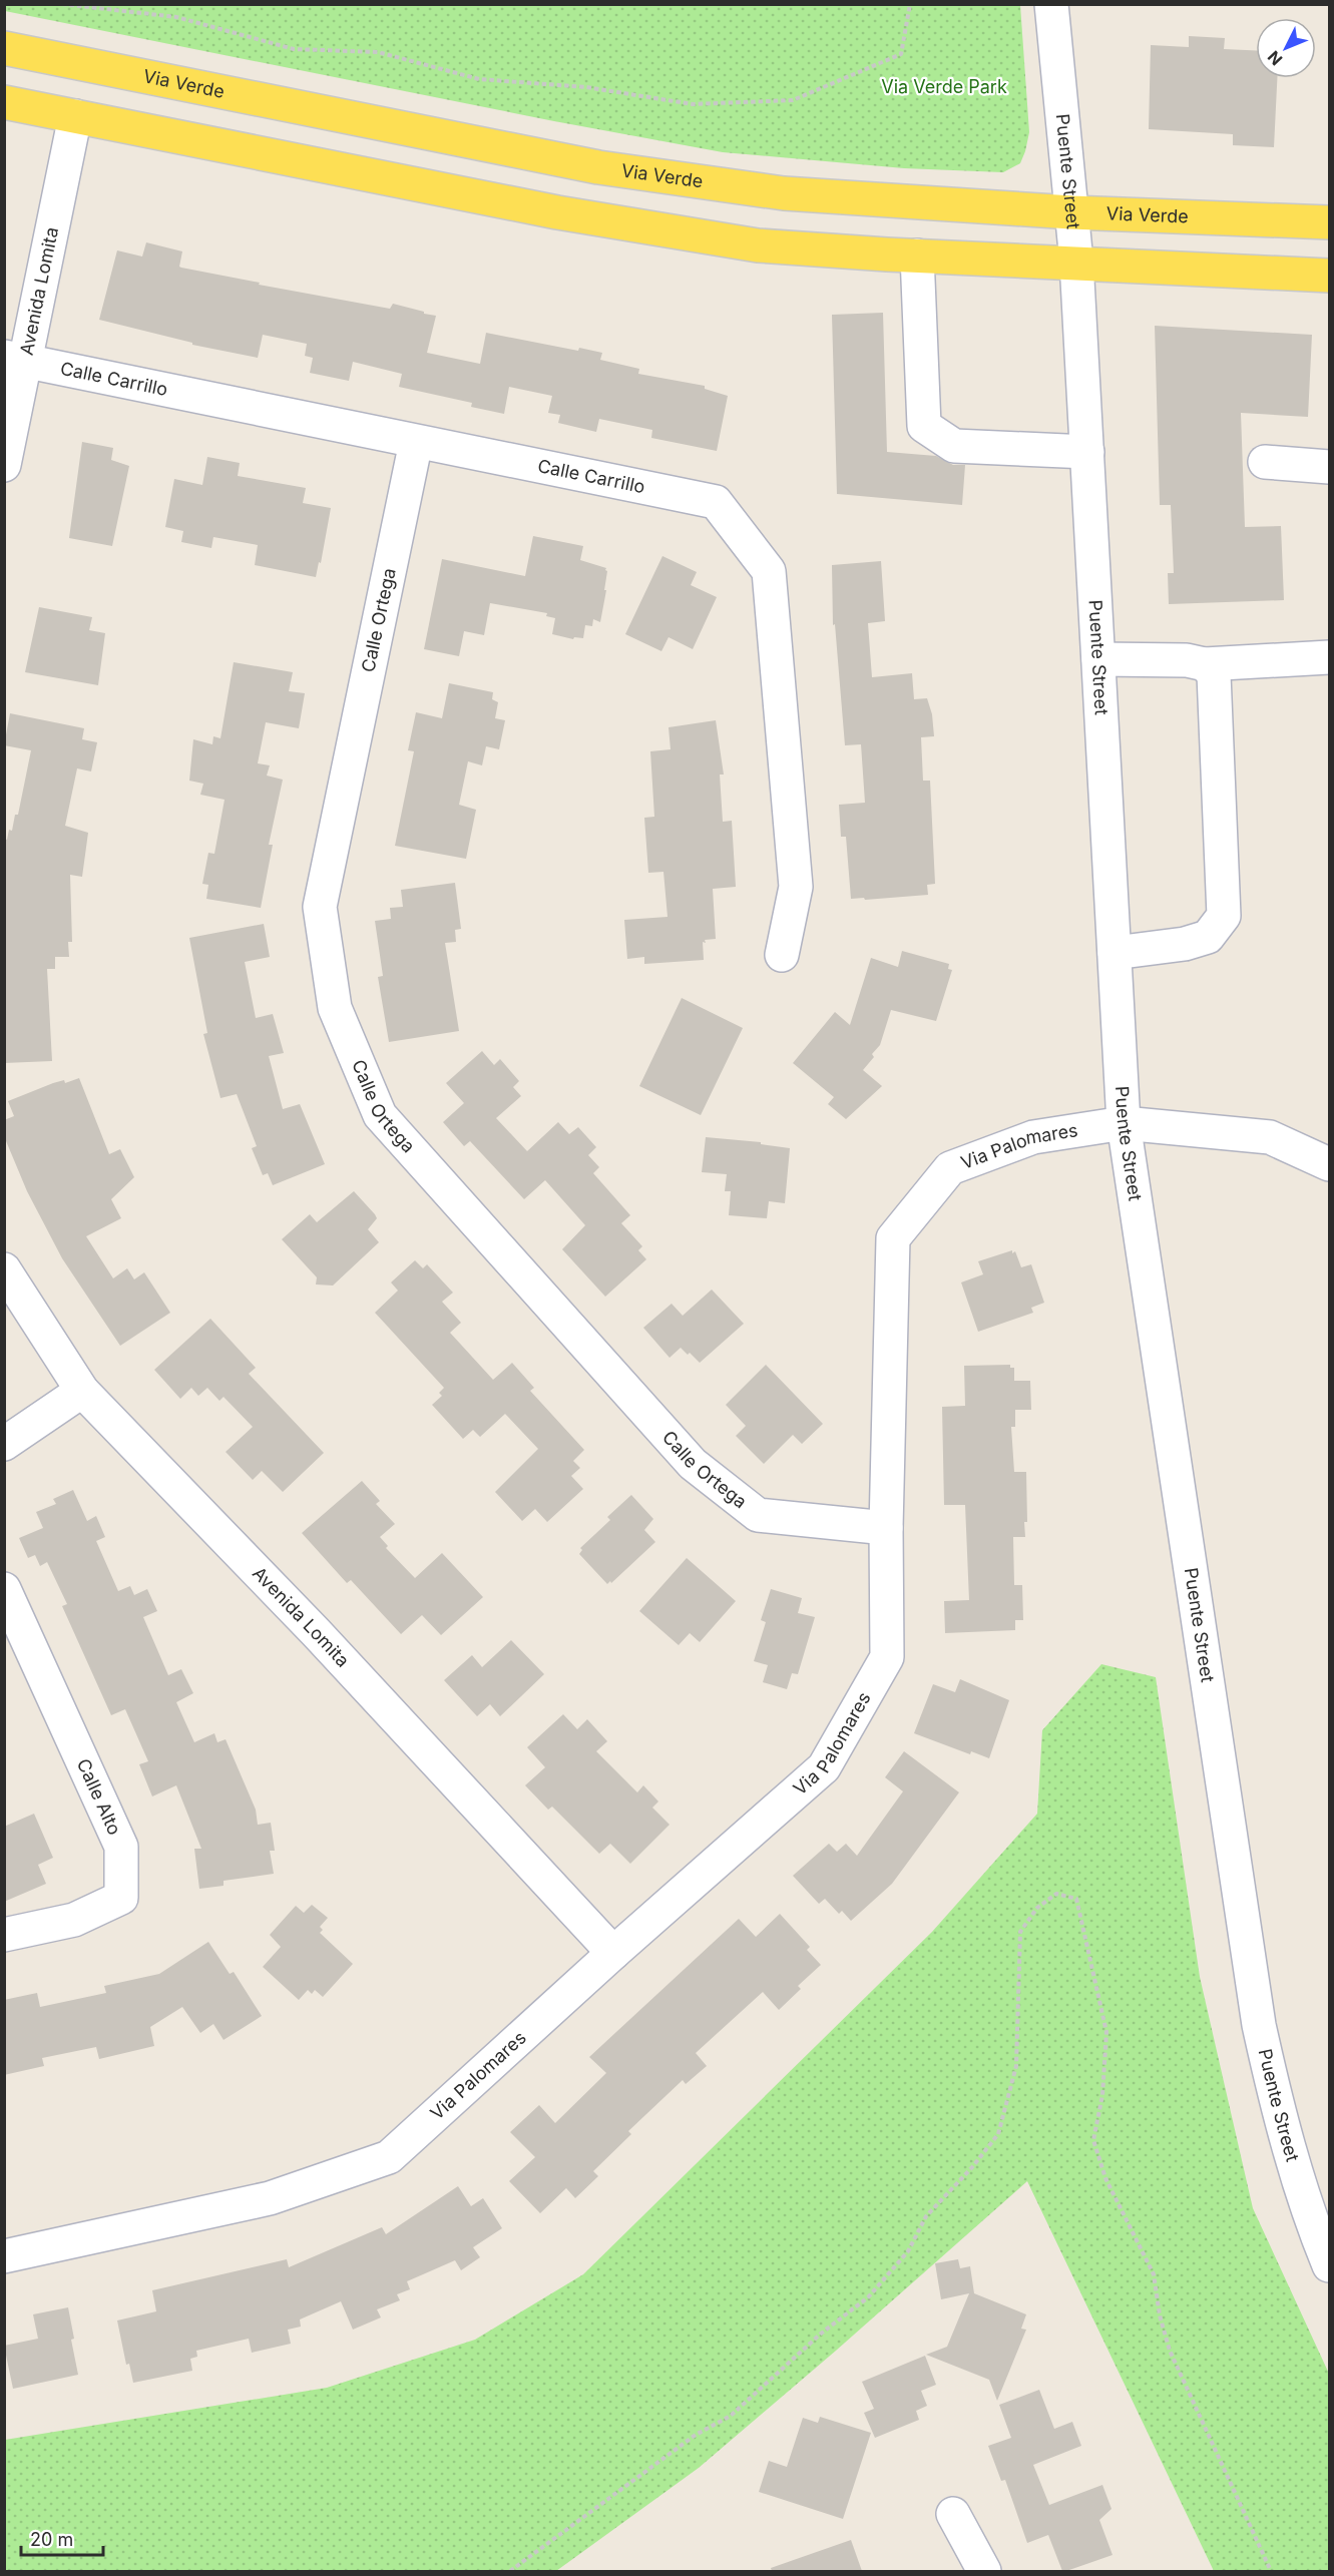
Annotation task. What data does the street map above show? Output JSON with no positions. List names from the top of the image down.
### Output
{
  "streets": {
    "main road": ["Via Verde"],
    "street": [
      "Puente Street",
      "Avenida Lomita",
      "Calle Carrillo",
      "Calle Ortega",
      "Via Palomares",
      "Calle Alto"
    ]
  },
  "crossings": [
    ["Via Verde", "Puente Street"],
    ["Puente Street", "Via Palomares"],
    ["Avenida Lomita", "Calle Carrillo"],
    ["Avenida Lomita", "Via Palomares"],
    ["Calle Carrillo", "Calle Ortega"],
    ["Calle Ortega", "Via Palomares"]
  ],
  "parks": ["Via Verde Park"],
  "scale_bar": "20 m",
  "north": "bottom left"
}
